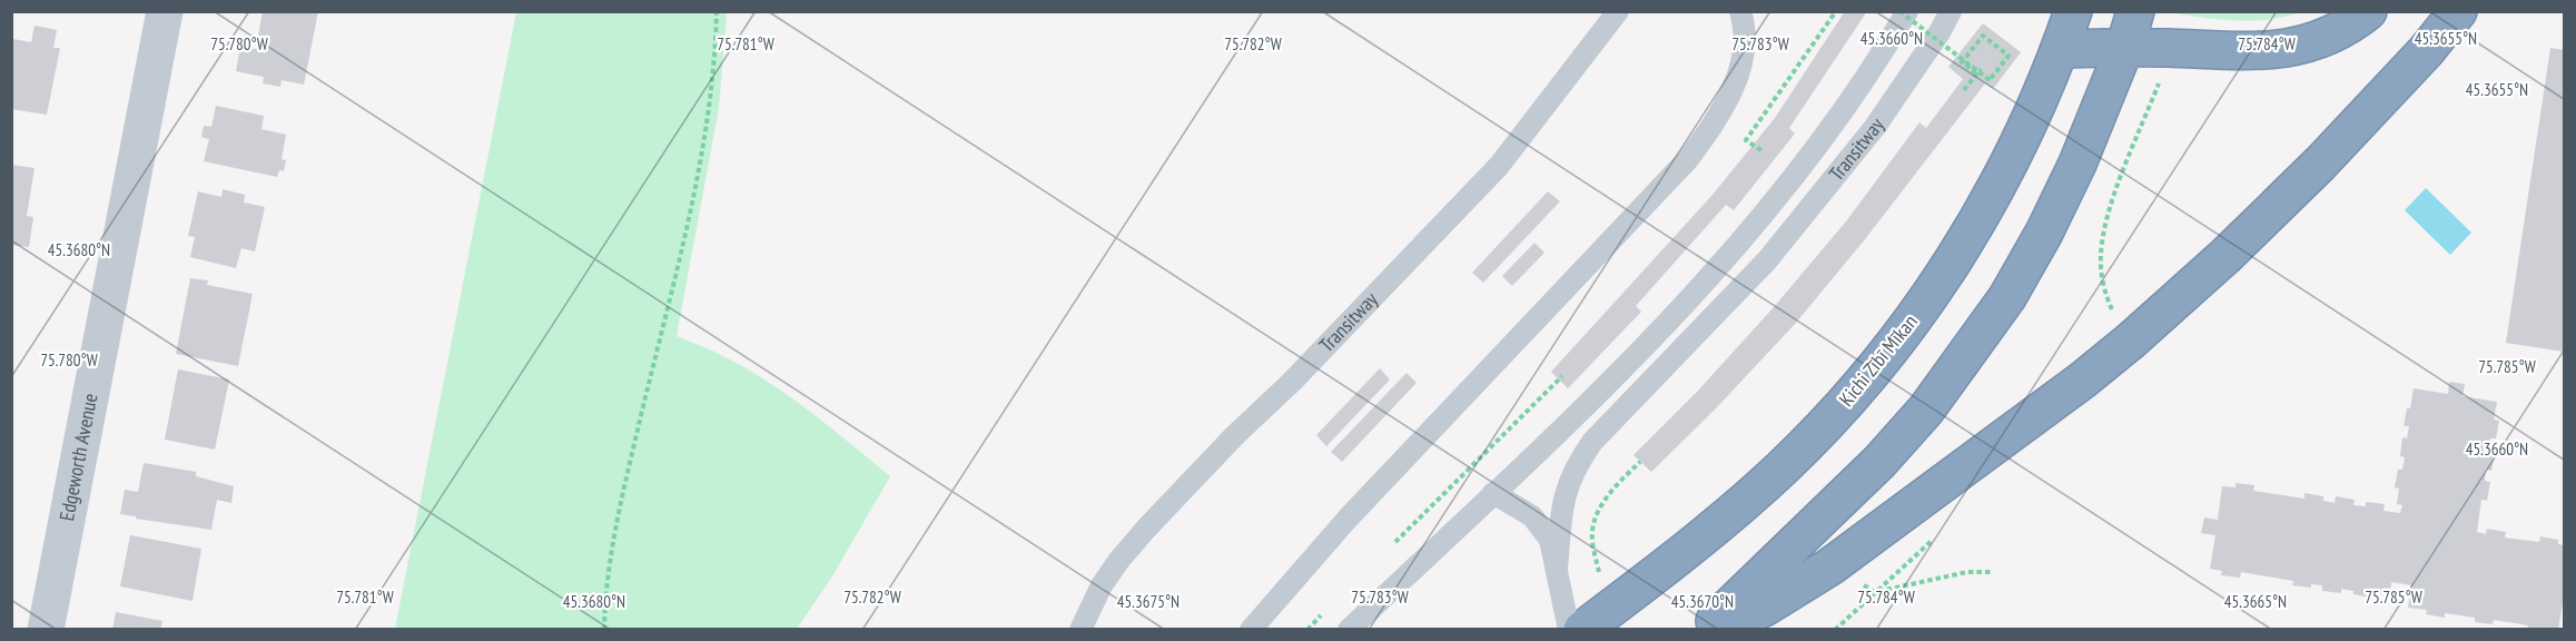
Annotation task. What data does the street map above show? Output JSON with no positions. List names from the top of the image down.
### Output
{
  "streets": {
    "highway": ["Kichi Zībī Mīkan"],
    "street": ["Edgeworth Avenue"],
    "lane": ["Transitway"]
  },
  "coordinates": [
    "45.3655°N",
    "45.3660°N",
    "75.783°W",
    "75.784°W",
    "75.780°W",
    "75.781°W",
    "75.782°W",
    "45.3680°N",
    "75.785°W",
    "45.3675°N",
    "45.3670°N",
    "45.3665°N"
  ]
}
